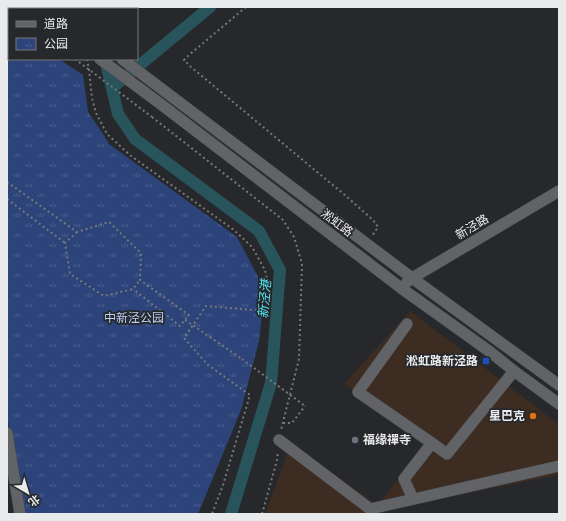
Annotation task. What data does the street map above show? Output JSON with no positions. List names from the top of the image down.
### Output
{
  "streets": {
    "street": ["淞虹路", "新泾路"]
  },
  "crossings": [
    ["淞虹路", "新泾路"]
  ],
  "water": ["新泾港"],
  "parks": ["中新泾公园"],
  "places": {
    "transit": ["淞虹路新泾路"],
    "other": ["星巴克", "福缘禪寺"]
  },
  "legend": ["道路", "公园"],
  "north": "bottom right"
}
